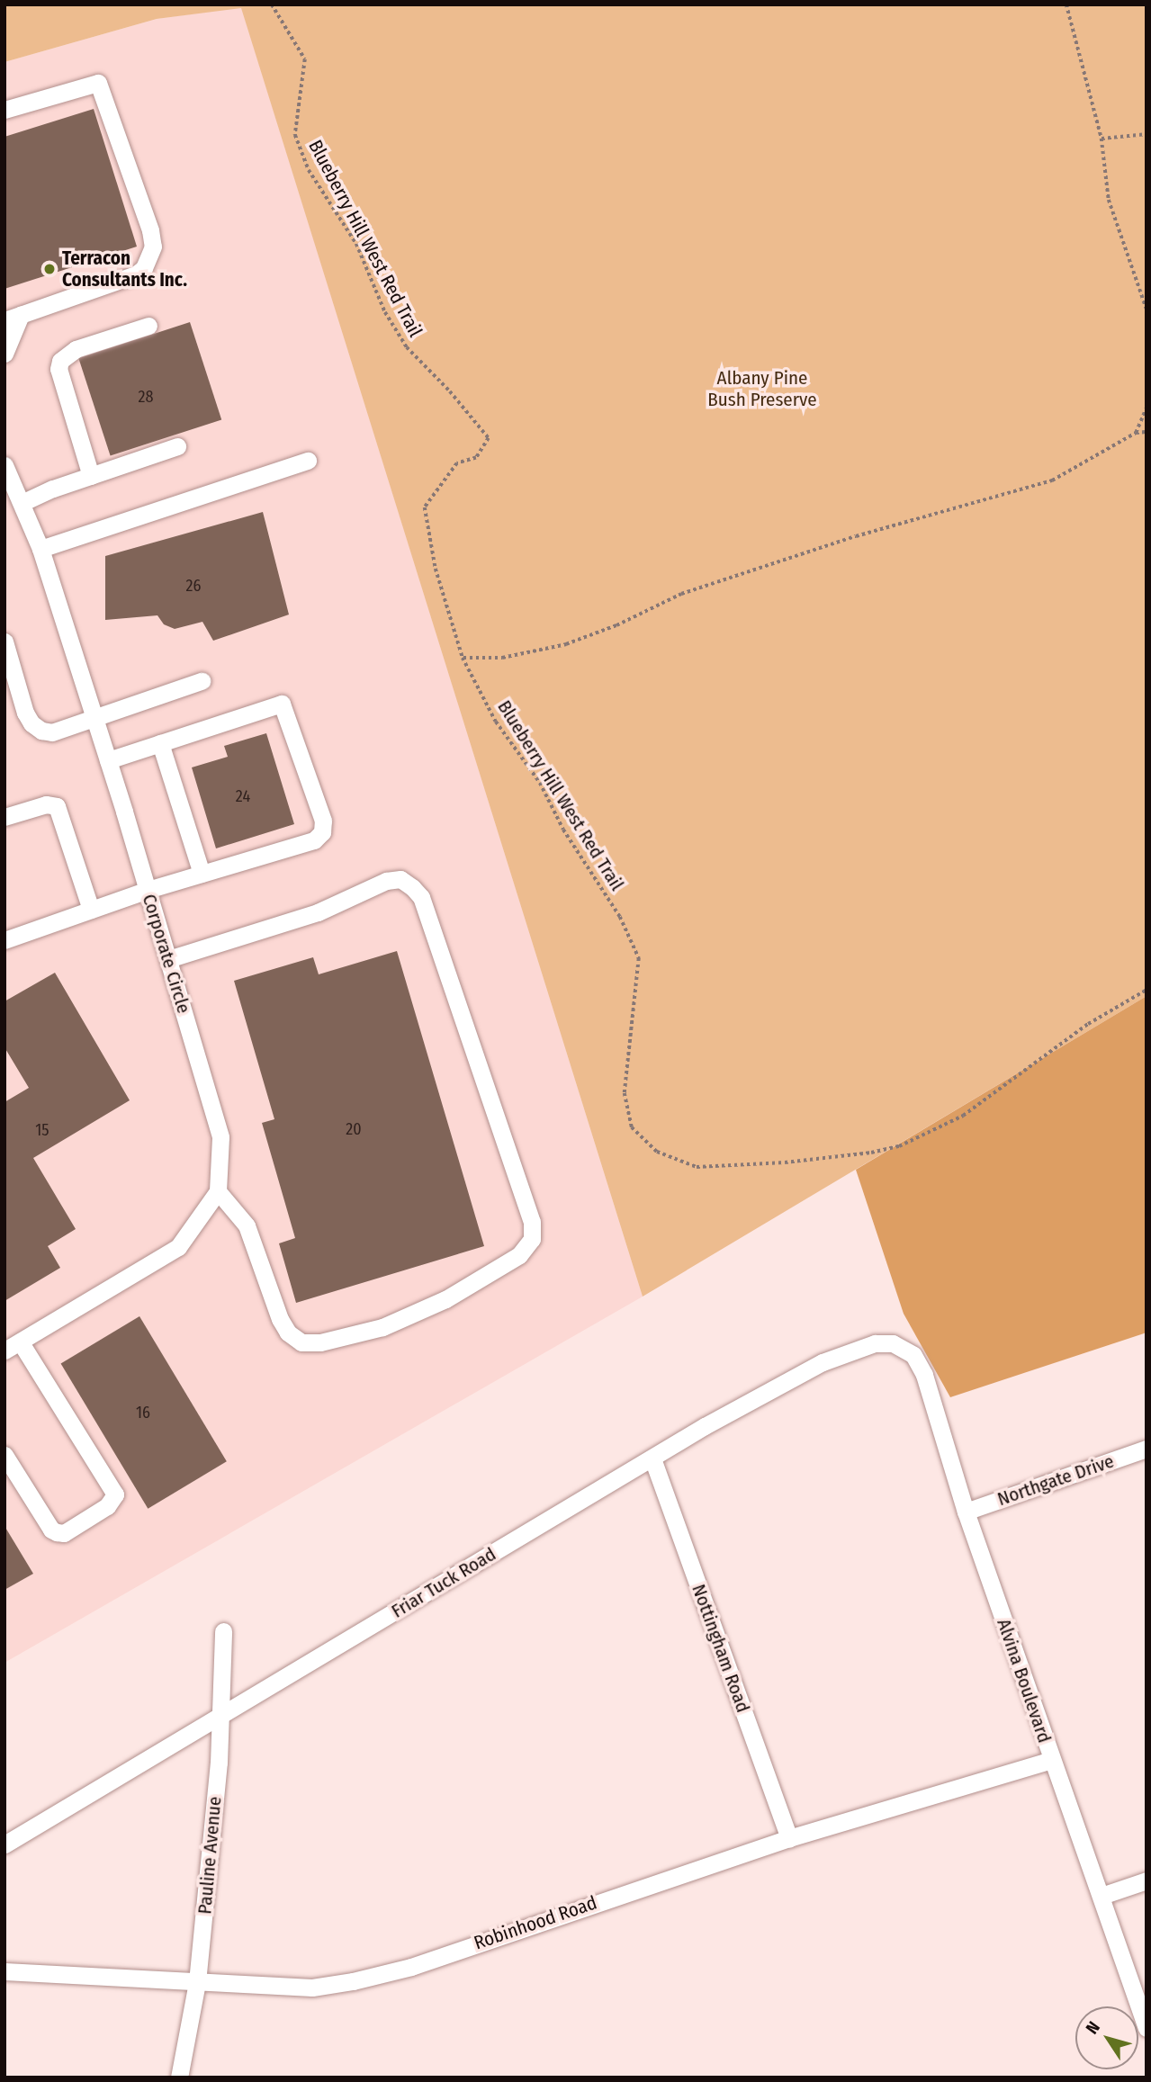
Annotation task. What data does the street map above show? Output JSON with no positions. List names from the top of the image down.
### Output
{
  "streets": {
    "street": [
      "Corporate Circle",
      "Northgate Drive",
      "Friar Tuck Road",
      "Nottingham Road",
      "Alvina Boulevard",
      "Pauline Avenue",
      "Robinhood Road"
    ],
    "path": ["Blueberry Hill West Red Trail"]
  },
  "crossings": [
    ["Northgate Drive", "Alvina Boulevard"],
    ["Friar Tuck Road", "Nottingham Road"],
    ["Friar Tuck Road", "Alvina Boulevard"],
    ["Friar Tuck Road", "Pauline Avenue"],
    ["Nottingham Road", "Robinhood Road"],
    ["Alvina Boulevard", "Robinhood Road"],
    ["Pauline Avenue", "Robinhood Road"]
  ],
  "parks": ["Albany Pine Bush Preserve"],
  "places": ["Terracon Consultants Inc."],
  "house_numbers": [
    "28",
    "26",
    "24",
    "20",
    "15",
    "16"
  ],
  "north": "top left"
}
